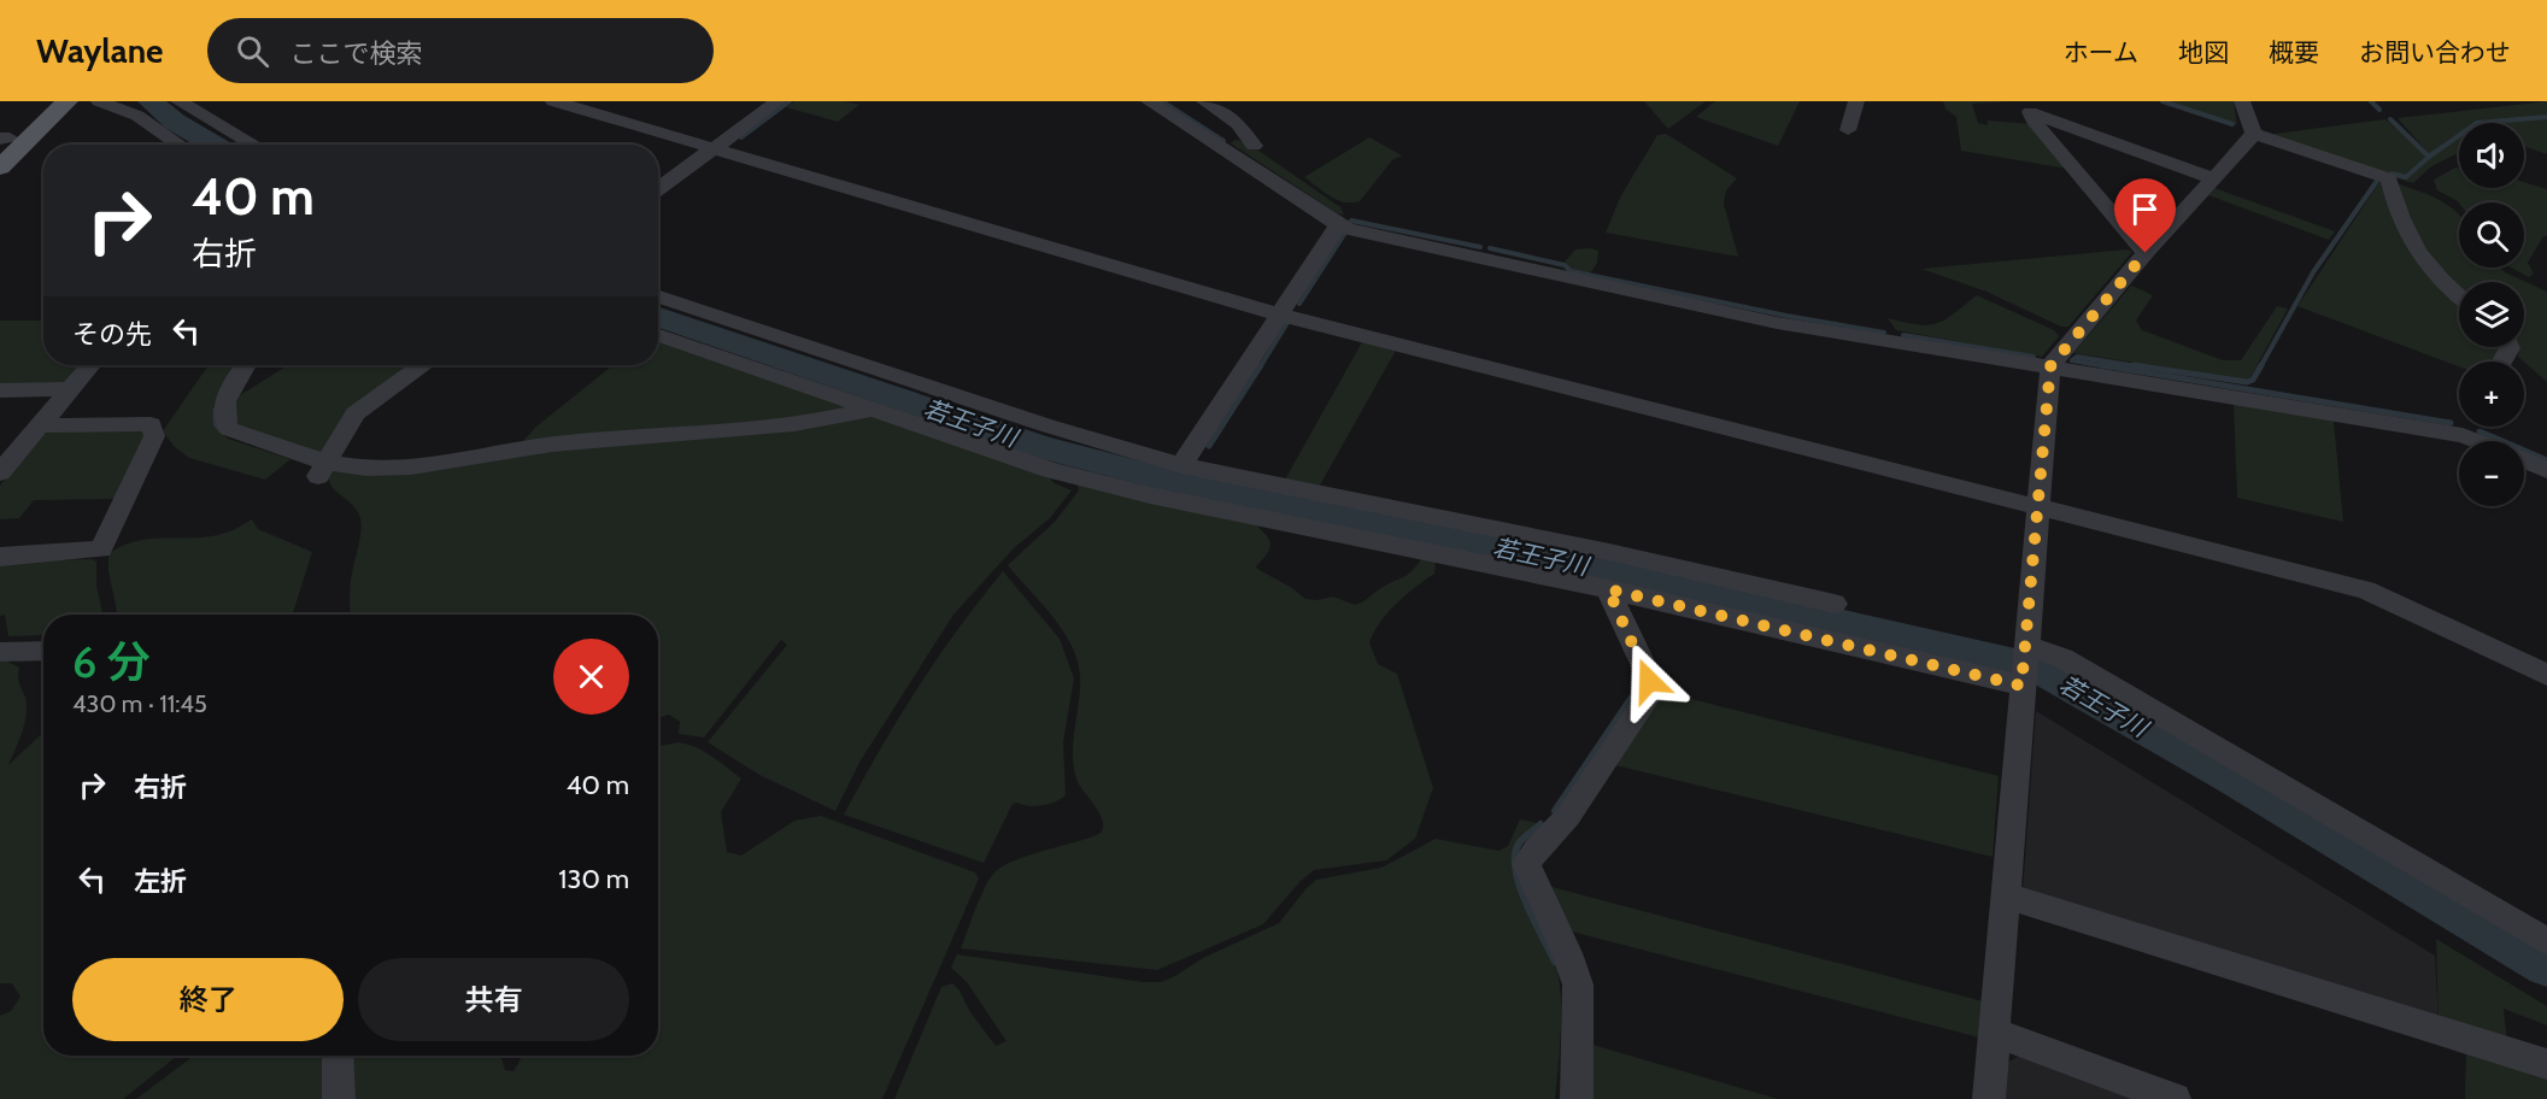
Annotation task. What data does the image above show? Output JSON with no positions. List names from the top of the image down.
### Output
{
  "water": ["若王子川"],
  "page": {
    "header": "Waylane",
    "search": "ここで検索",
    "nav": [
      "ホーム",
      "地図",
      "概要",
      "お問い合わせ"
    ],
    "map_buttons": ["+", "−"],
    "turn": ["40 m", "右折"],
    "then": "その先",
    "heading": ["6 分", "430 m · 11:45"],
    "list": [
      {
        "name": "右折",
        "value": "40 m"
      },
      {
        "name": "左折",
        "value": "130 m"
      }
    ],
    "buttons": ["終了", "共有"]
  }
}
